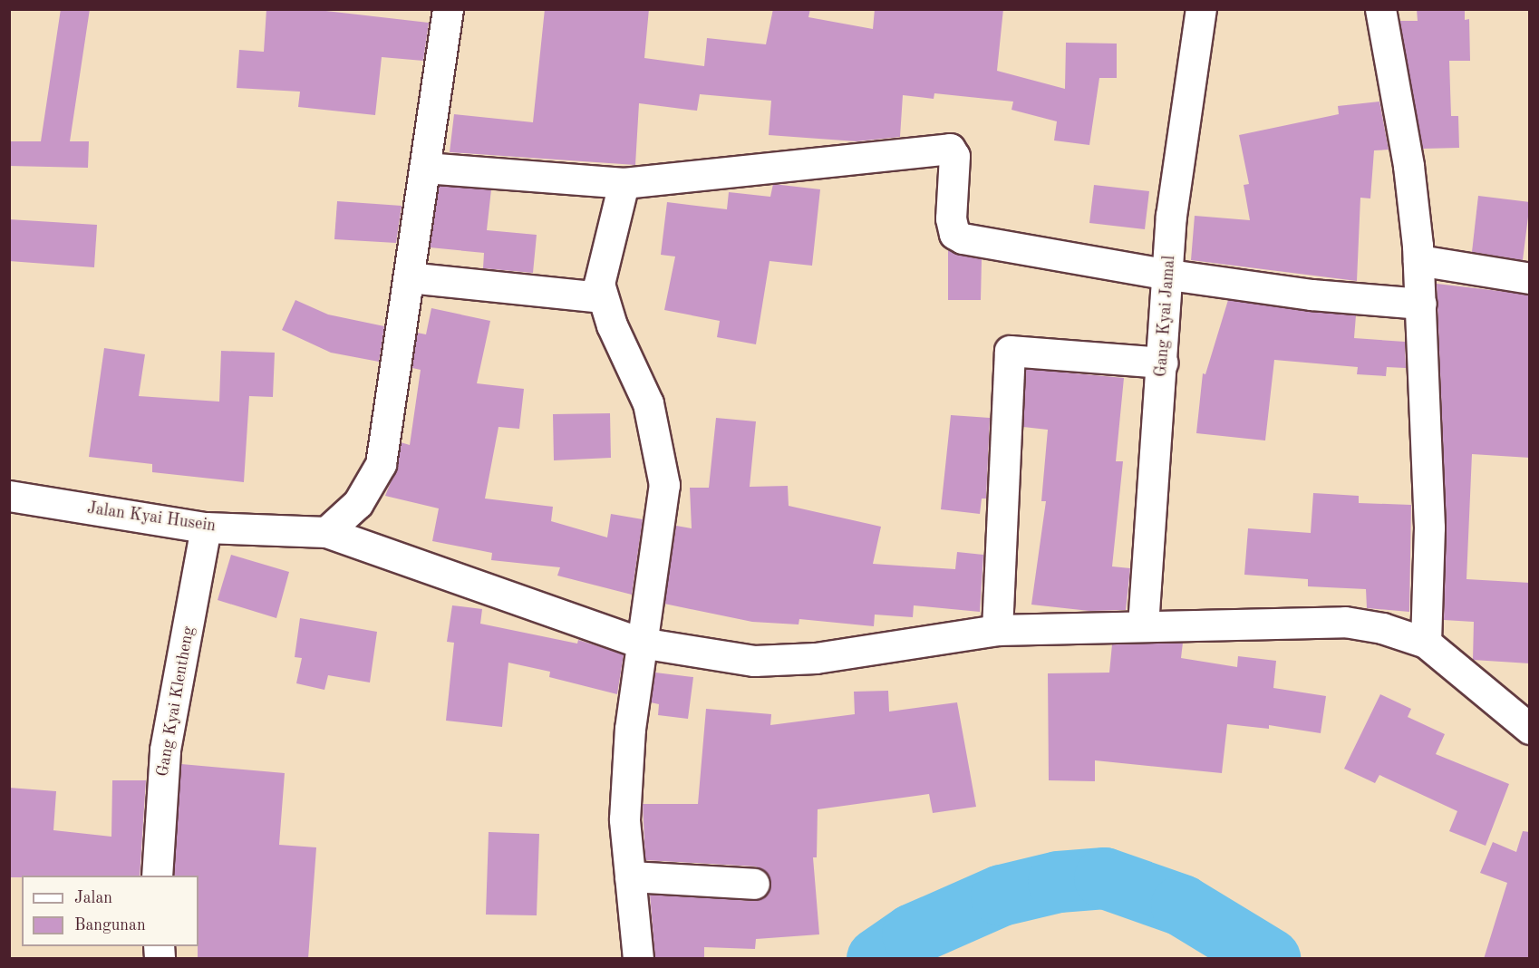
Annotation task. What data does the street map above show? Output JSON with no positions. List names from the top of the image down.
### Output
{
  "streets": {
    "street": ["Gang Kyai Jamal", "Jalan Kyai Husein", "Gang Kyai Klentheng"]
  },
  "crossings": [
    ["Gang Kyai Jamal", "Jalan Kyai Husein"],
    ["Jalan Kyai Husein", "Gang Kyai Klentheng"]
  ],
  "legend": ["Jalan", "Bangunan"]
}
